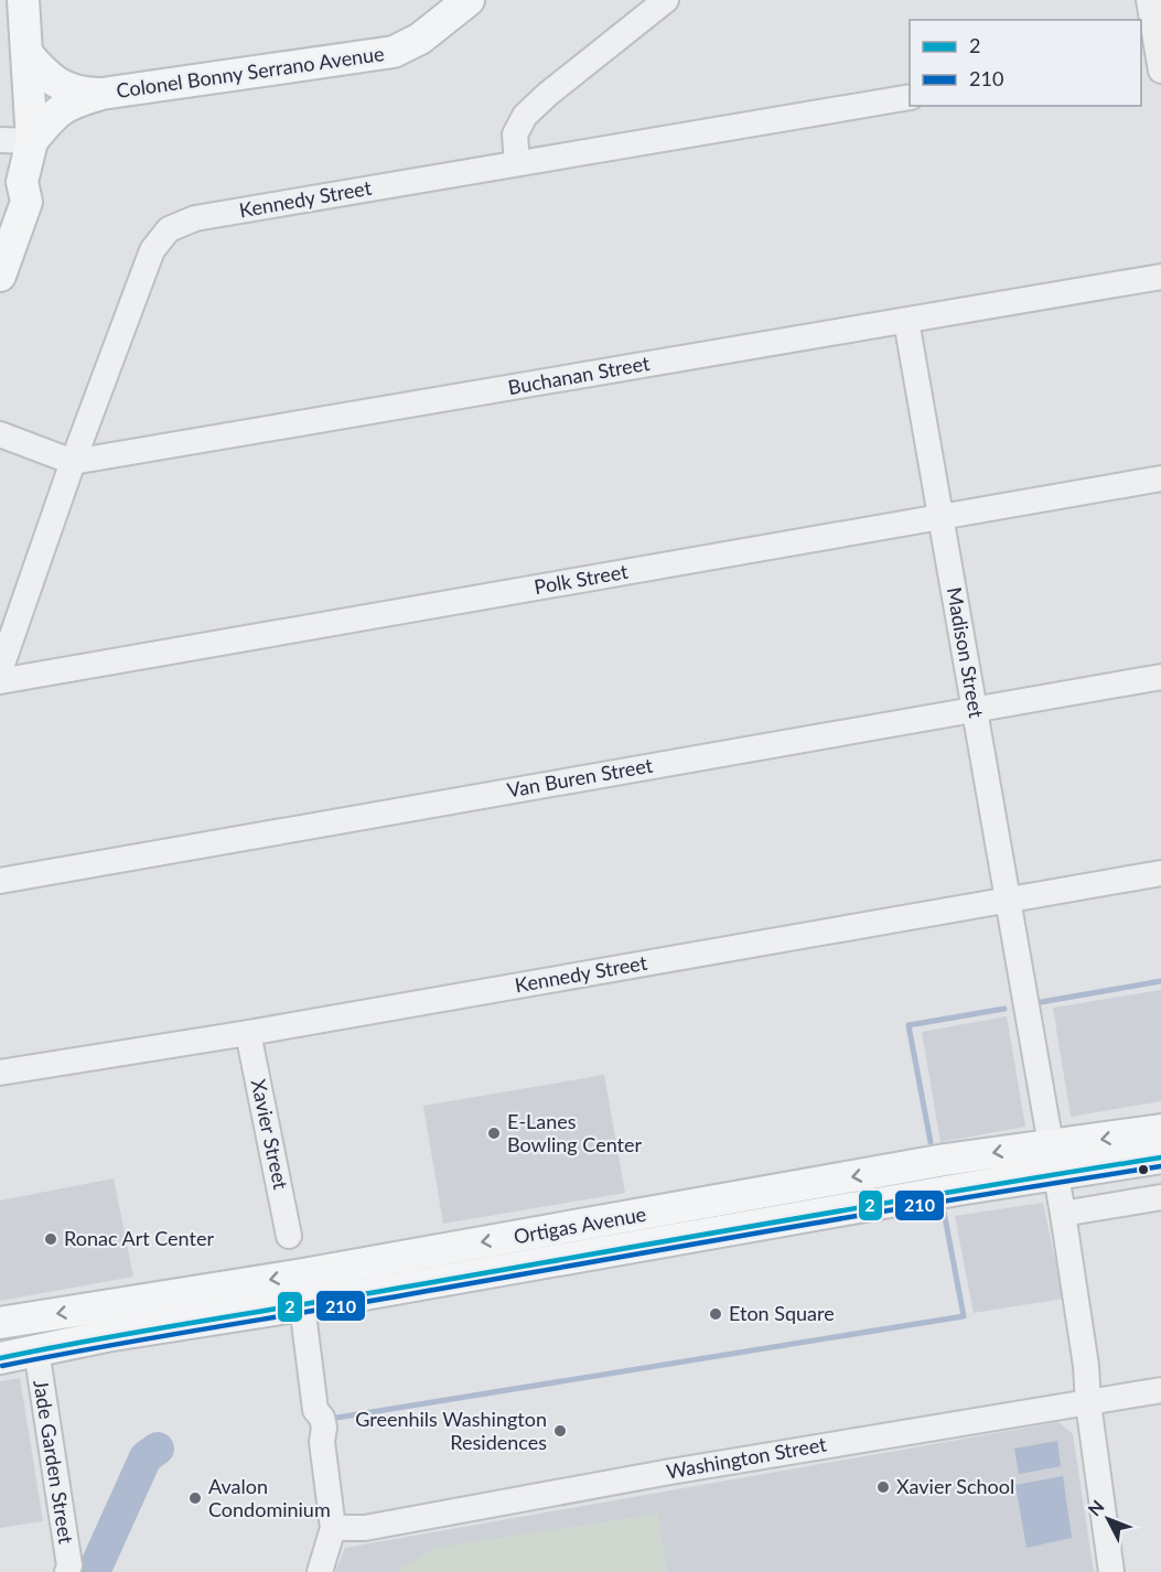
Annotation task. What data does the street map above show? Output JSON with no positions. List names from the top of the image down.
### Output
{
  "streets": {
    "main road": ["Colonel Bonny Serrano Avenue", "Ortigas Avenue"],
    "street": [
      "Kennedy Street",
      "Buchanan Street",
      "Polk Street",
      "Madison Street",
      "Van Buren Street",
      "Xavier Street",
      "Washington Street",
      "Jade Garden Street"
    ]
  },
  "crossings": [
    ["Kennedy Street", "Buchanan Street"],
    ["Kennedy Street", "Madison Street"],
    ["Kennedy Street", "Xavier Street"],
    ["Buchanan Street", "Madison Street"],
    ["Polk Street", "Madison Street"],
    ["Madison Street", "Van Buren Street"],
    ["Madison Street", "Ortigas Avenue"],
    ["Madison Street", "Washington Street"],
    ["Ortigas Avenue", "Jade Garden Street"]
  ],
  "places": [
    "E-Lanes Bowling Center",
    "Ronac Art Center",
    "Eton Square",
    "Greenhils Washington Residences",
    "Xavier School",
    "Avalon Condominium"
  ],
  "lines": ["transit line 2", "transit line 210"],
  "legend": ["2", "210"],
  "north": "top left"
}
